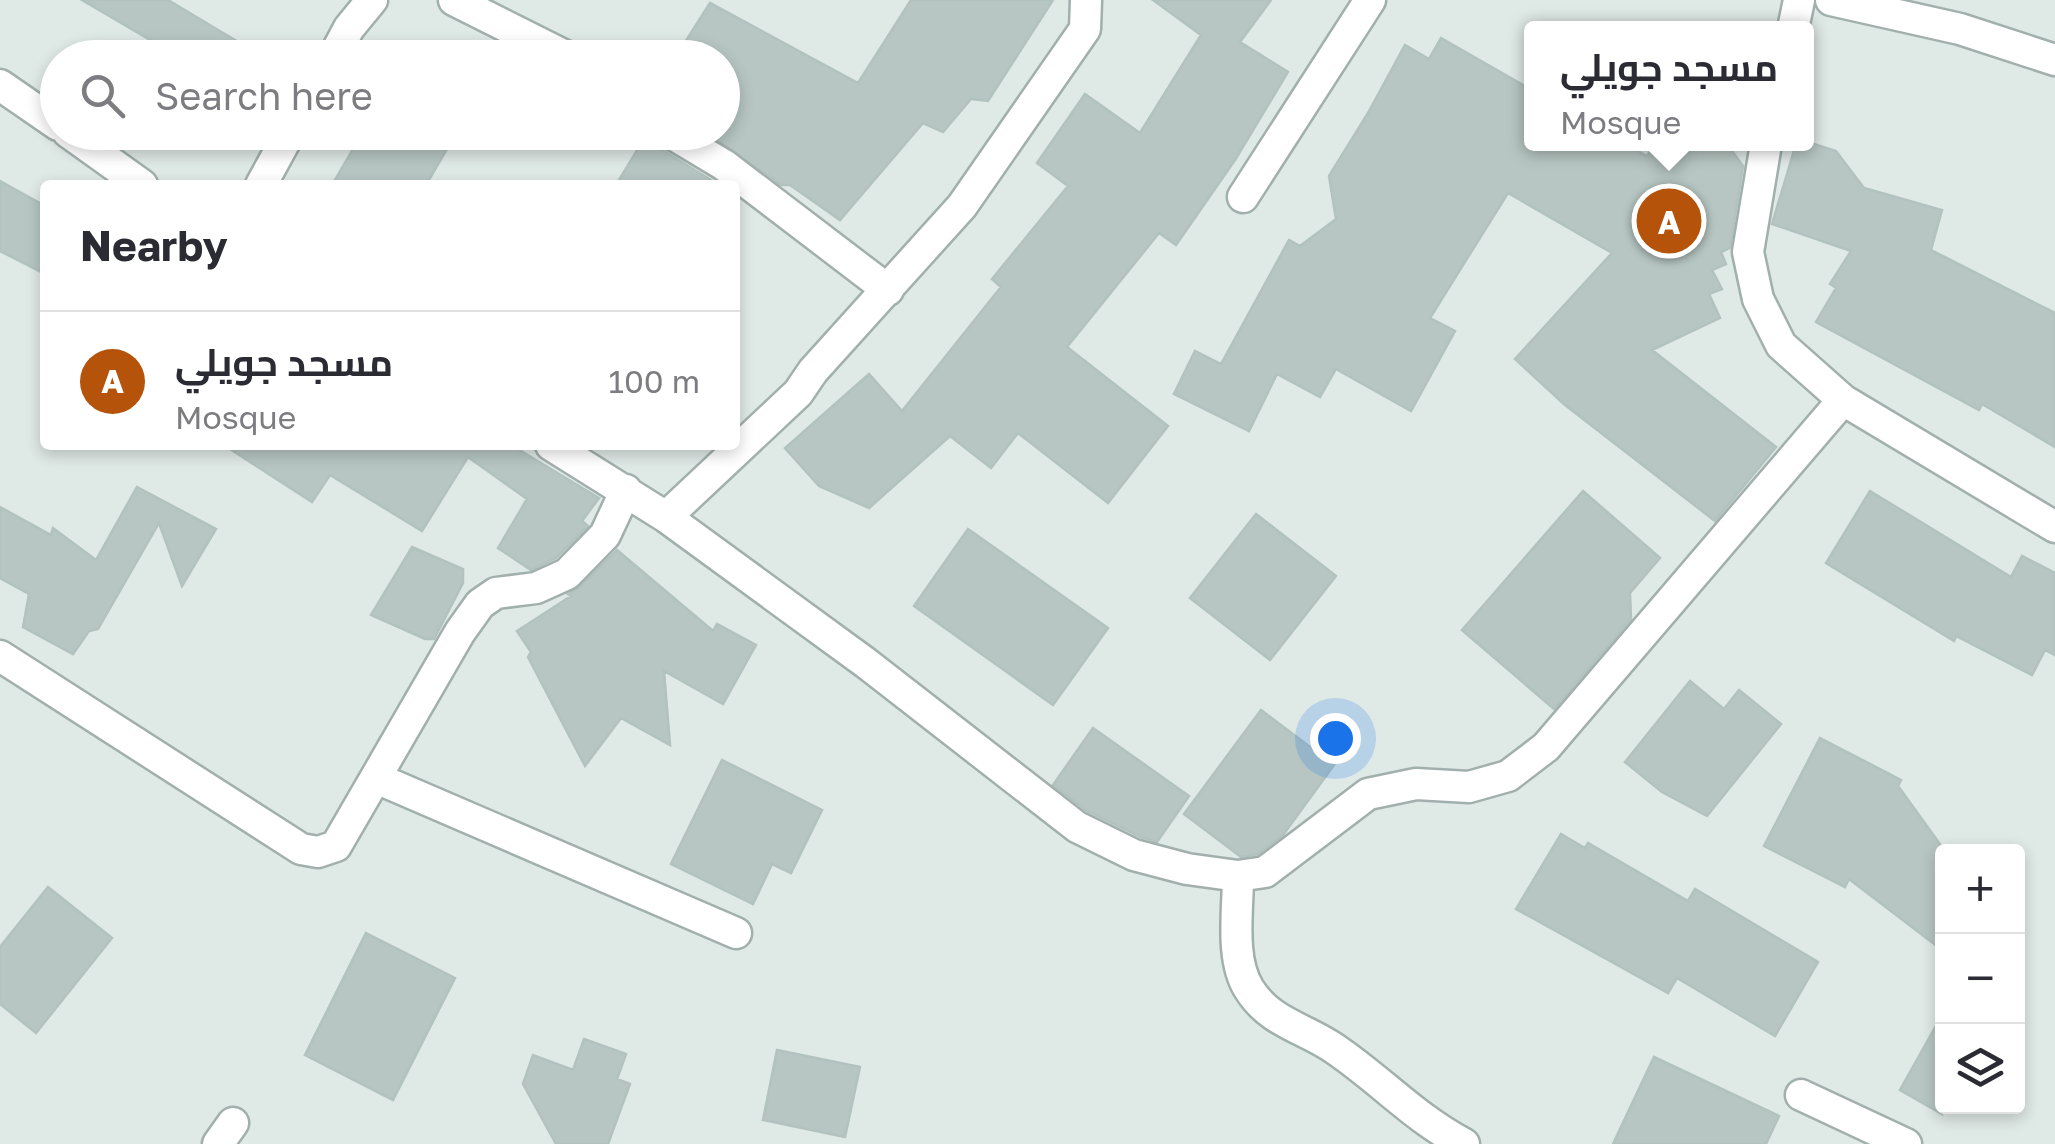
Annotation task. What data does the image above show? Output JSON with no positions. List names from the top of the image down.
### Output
{
  "page": {
    "popup": ["مسجد جويلي", "Mosque"],
    "search": "Search here",
    "heading": "Nearby",
    "pins": "A",
    "list": [
      {
        "mark": "A",
        "name": "مسجد جويلي",
        "note": "Mosque",
        "value": "100 m"
      }
    ],
    "map_buttons": ["+", "−"]
  }
}
